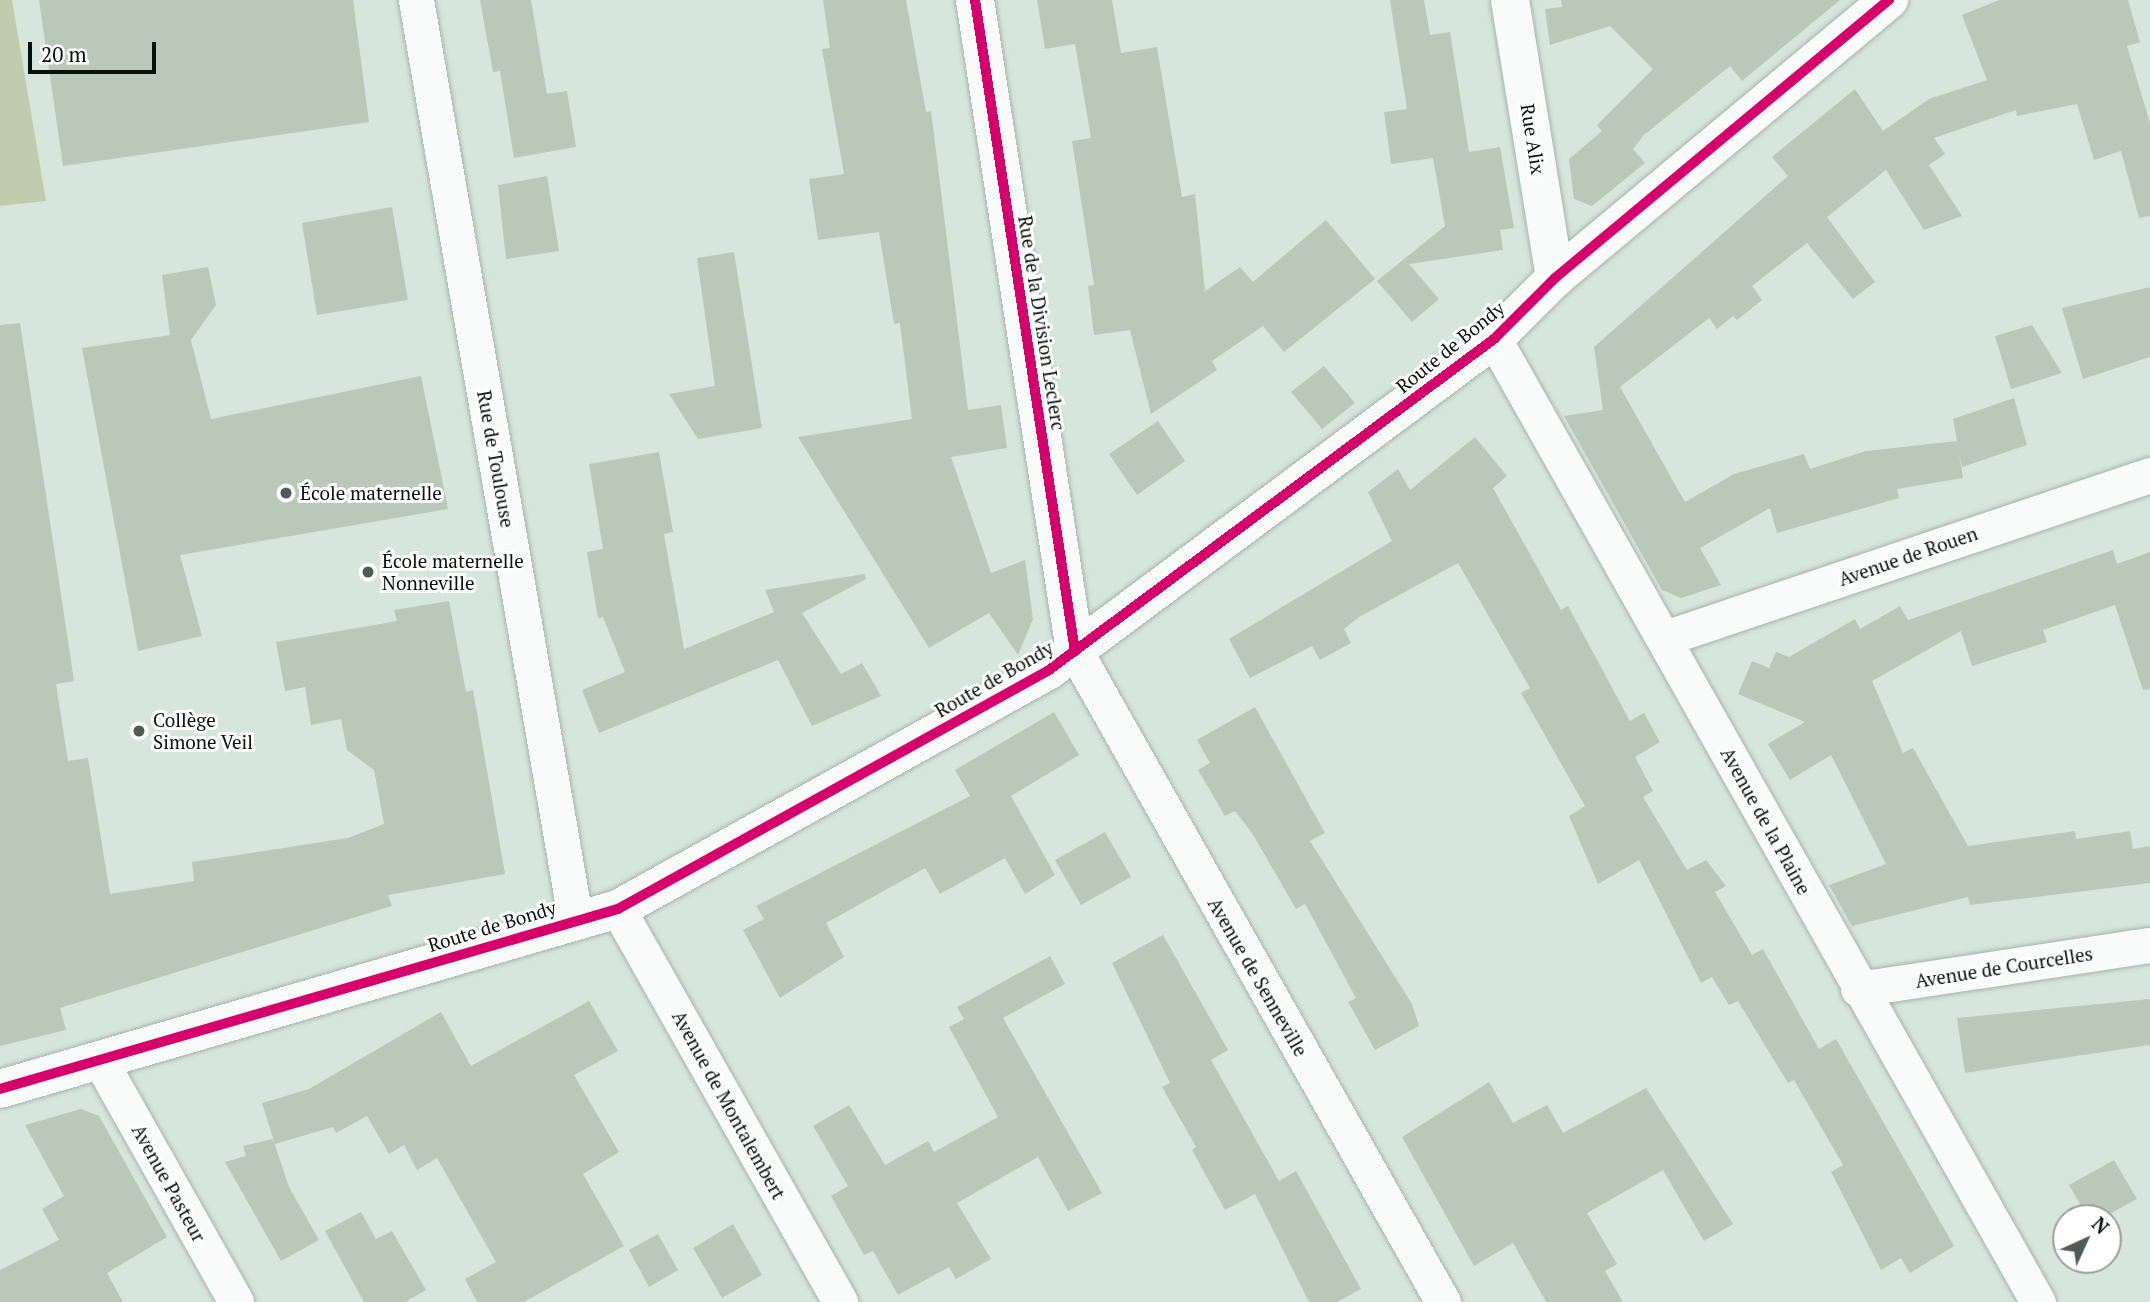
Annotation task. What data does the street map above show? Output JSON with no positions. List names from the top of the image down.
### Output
{
  "streets": {
    "street": [
      "Rue Alix",
      "Rue de la Division Leclerc",
      "Route de Bondy",
      "Rue de Toulouse",
      "Avenue de Rouen",
      "Avenue de la Plaine",
      "Avenue de Courcelles",
      "Avenue de Senneville",
      "Avenue de Montalembert",
      "Avenue Pasteur"
    ]
  },
  "crossings": [
    ["Rue Alix", "Route de Bondy"],
    ["Rue de la Division Leclerc", "Route de Bondy"],
    ["Rue de la Division Leclerc", "Avenue de Senneville"],
    ["Route de Bondy", "Rue de Toulouse"],
    ["Route de Bondy", "Avenue de la Plaine"],
    ["Route de Bondy", "Avenue de Senneville"],
    ["Route de Bondy", "Avenue de Montalembert"],
    ["Route de Bondy", "Avenue Pasteur"],
    ["Avenue de Rouen", "Avenue de la Plaine"],
    ["Avenue de la Plaine", "Avenue de Courcelles"]
  ],
  "places": ["École maternelle", "École maternelle Nonneville", "Collège Simone Veil"],
  "scale_bar": "20 m",
  "north": "top right"
}
